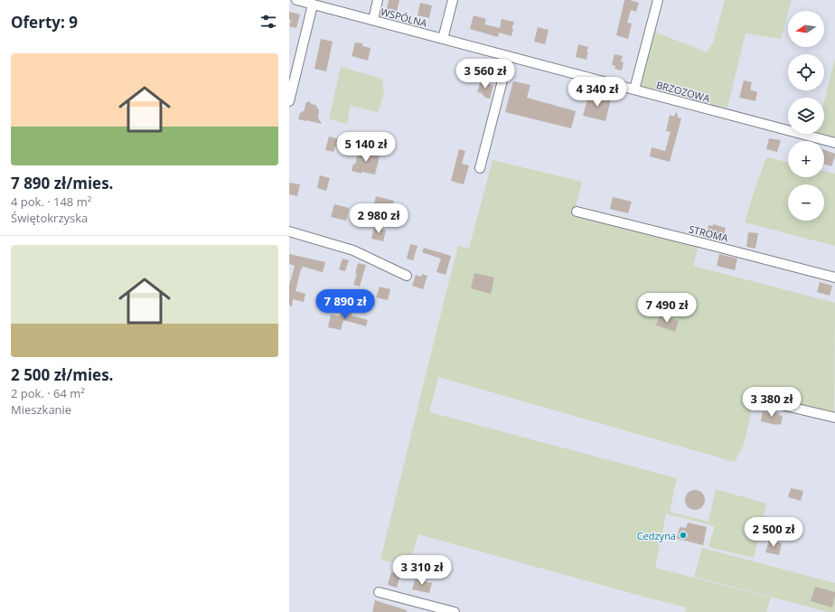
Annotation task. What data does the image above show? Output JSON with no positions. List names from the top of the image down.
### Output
{
  "streets": {
    "street": ["WSPÓLNA", "BRZOZOWA", "STROMA"]
  },
  "crossings": [
    ["WSPÓLNA", "BRZOZOWA"]
  ],
  "places": ["Cedzyna"],
  "north": "left",
  "page": {
    "heading": "Oferty: 9",
    "map_buttons": ["+", "−"],
    "list": [
      {
        "name": "7 890 zł/mies.",
        "note": "4 pok. · 148 m² · Świętokrzyska"
      },
      {
        "name": "2 500 zł/mies.",
        "note": "2 pok. · 64 m² · Mieszkanie"
      }
    ],
    "price": [
      "3 560 zł",
      "4 340 zł",
      "5 140 zł",
      "2 980 zł",
      "7 890 zł",
      "7 490 zł",
      "3 380 zł",
      "2 500 zł",
      "3 310 zł"
    ]
  }
}
